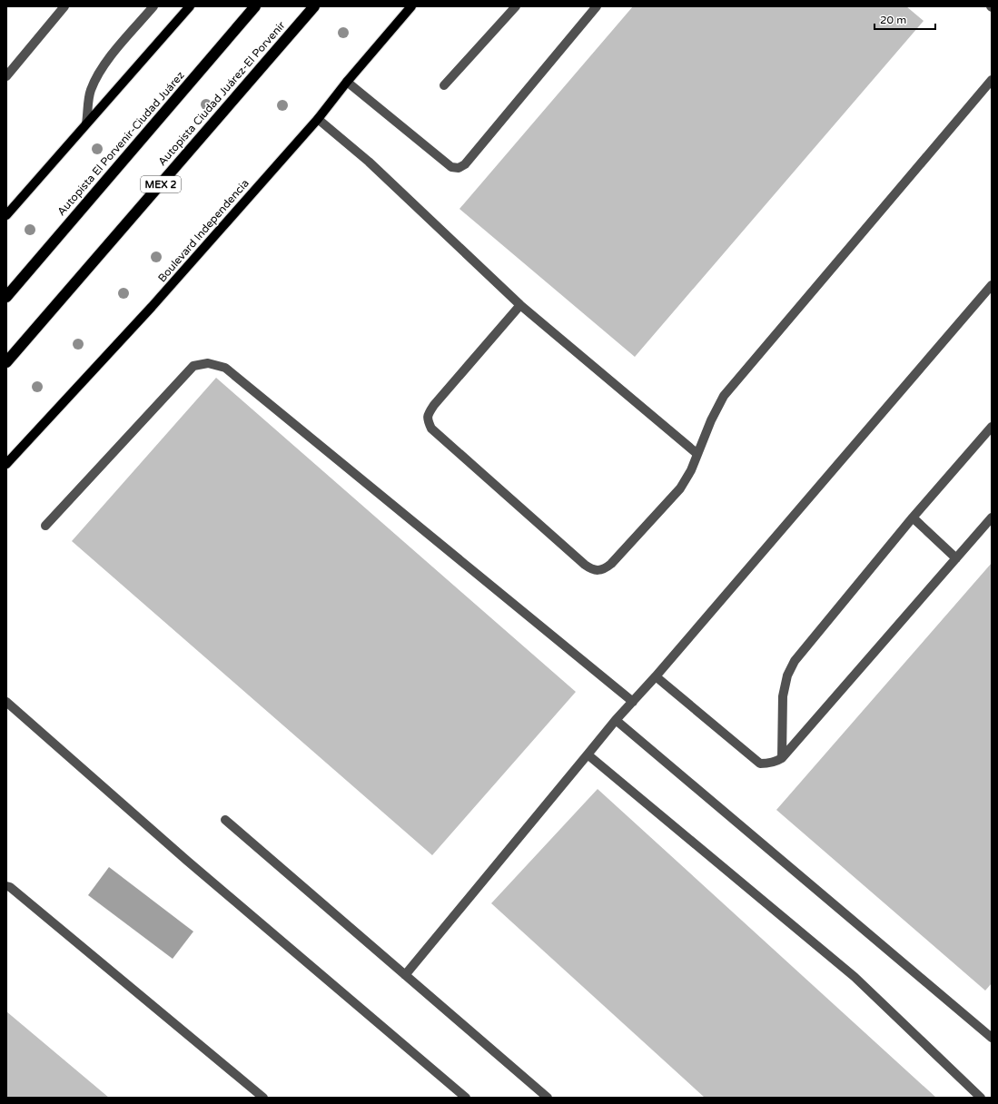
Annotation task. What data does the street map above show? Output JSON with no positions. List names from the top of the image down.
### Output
{
  "streets": {
    "highway": ["Autopista Ciudad Juárez-El Porvenir", "Autopista El Porvenir-Ciudad Juárez", "MEX 2"],
    "main road": ["Boulevard Independencia"]
  },
  "scale_bar": "20 m"
}
